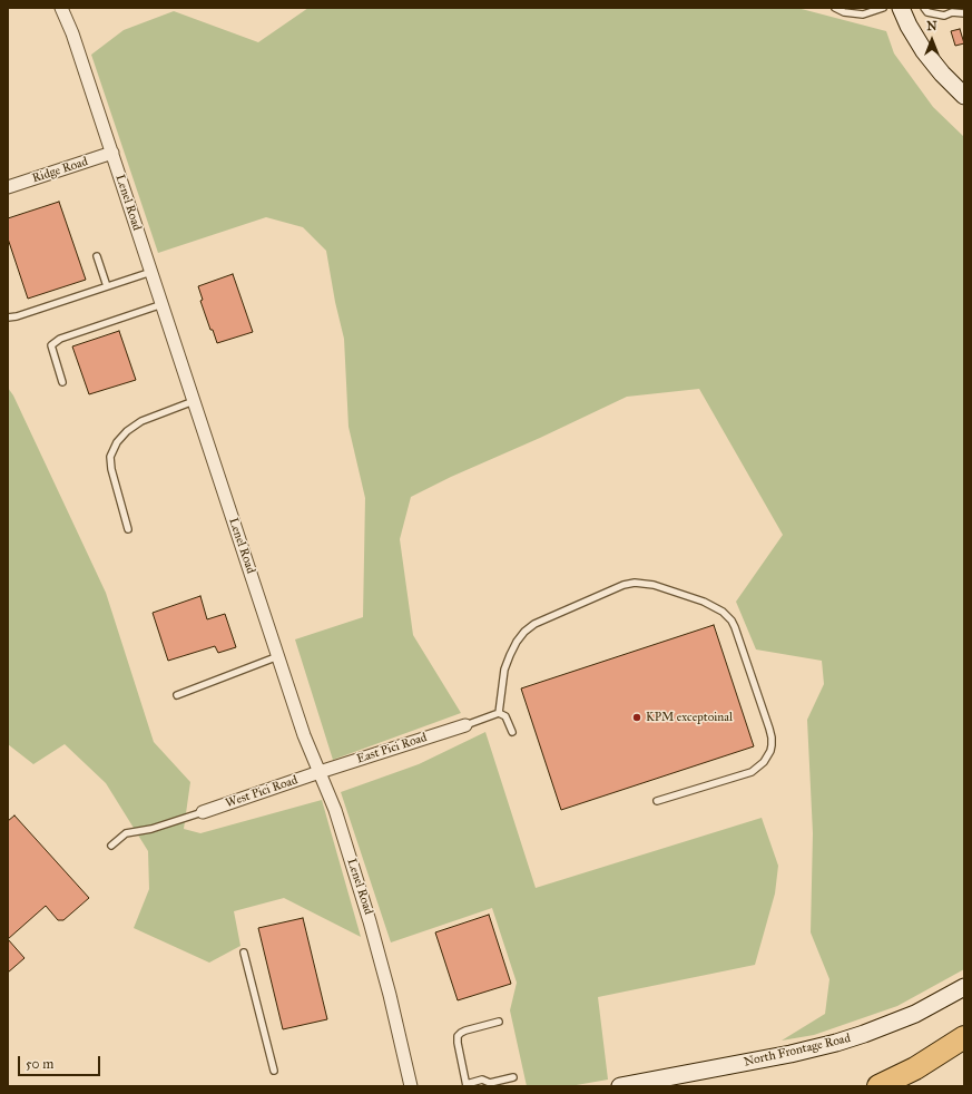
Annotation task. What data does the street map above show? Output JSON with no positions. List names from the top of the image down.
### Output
{
  "streets": {
    "main road": ["North Frontage Road"],
    "street": [
      "Ridge Road",
      "Lenel Road",
      "East Pici Road",
      "West Pici Road"
    ]
  },
  "crossings": [
    ["Ridge Road", "Lenel Road"],
    ["Lenel Road", "East Pici Road"],
    ["Lenel Road", "West Pici Road"],
    ["East Pici Road", "West Pici Road"]
  ],
  "places": ["KPM exceptoinal"],
  "scale_bar": "50 m",
  "north": "top"
}
